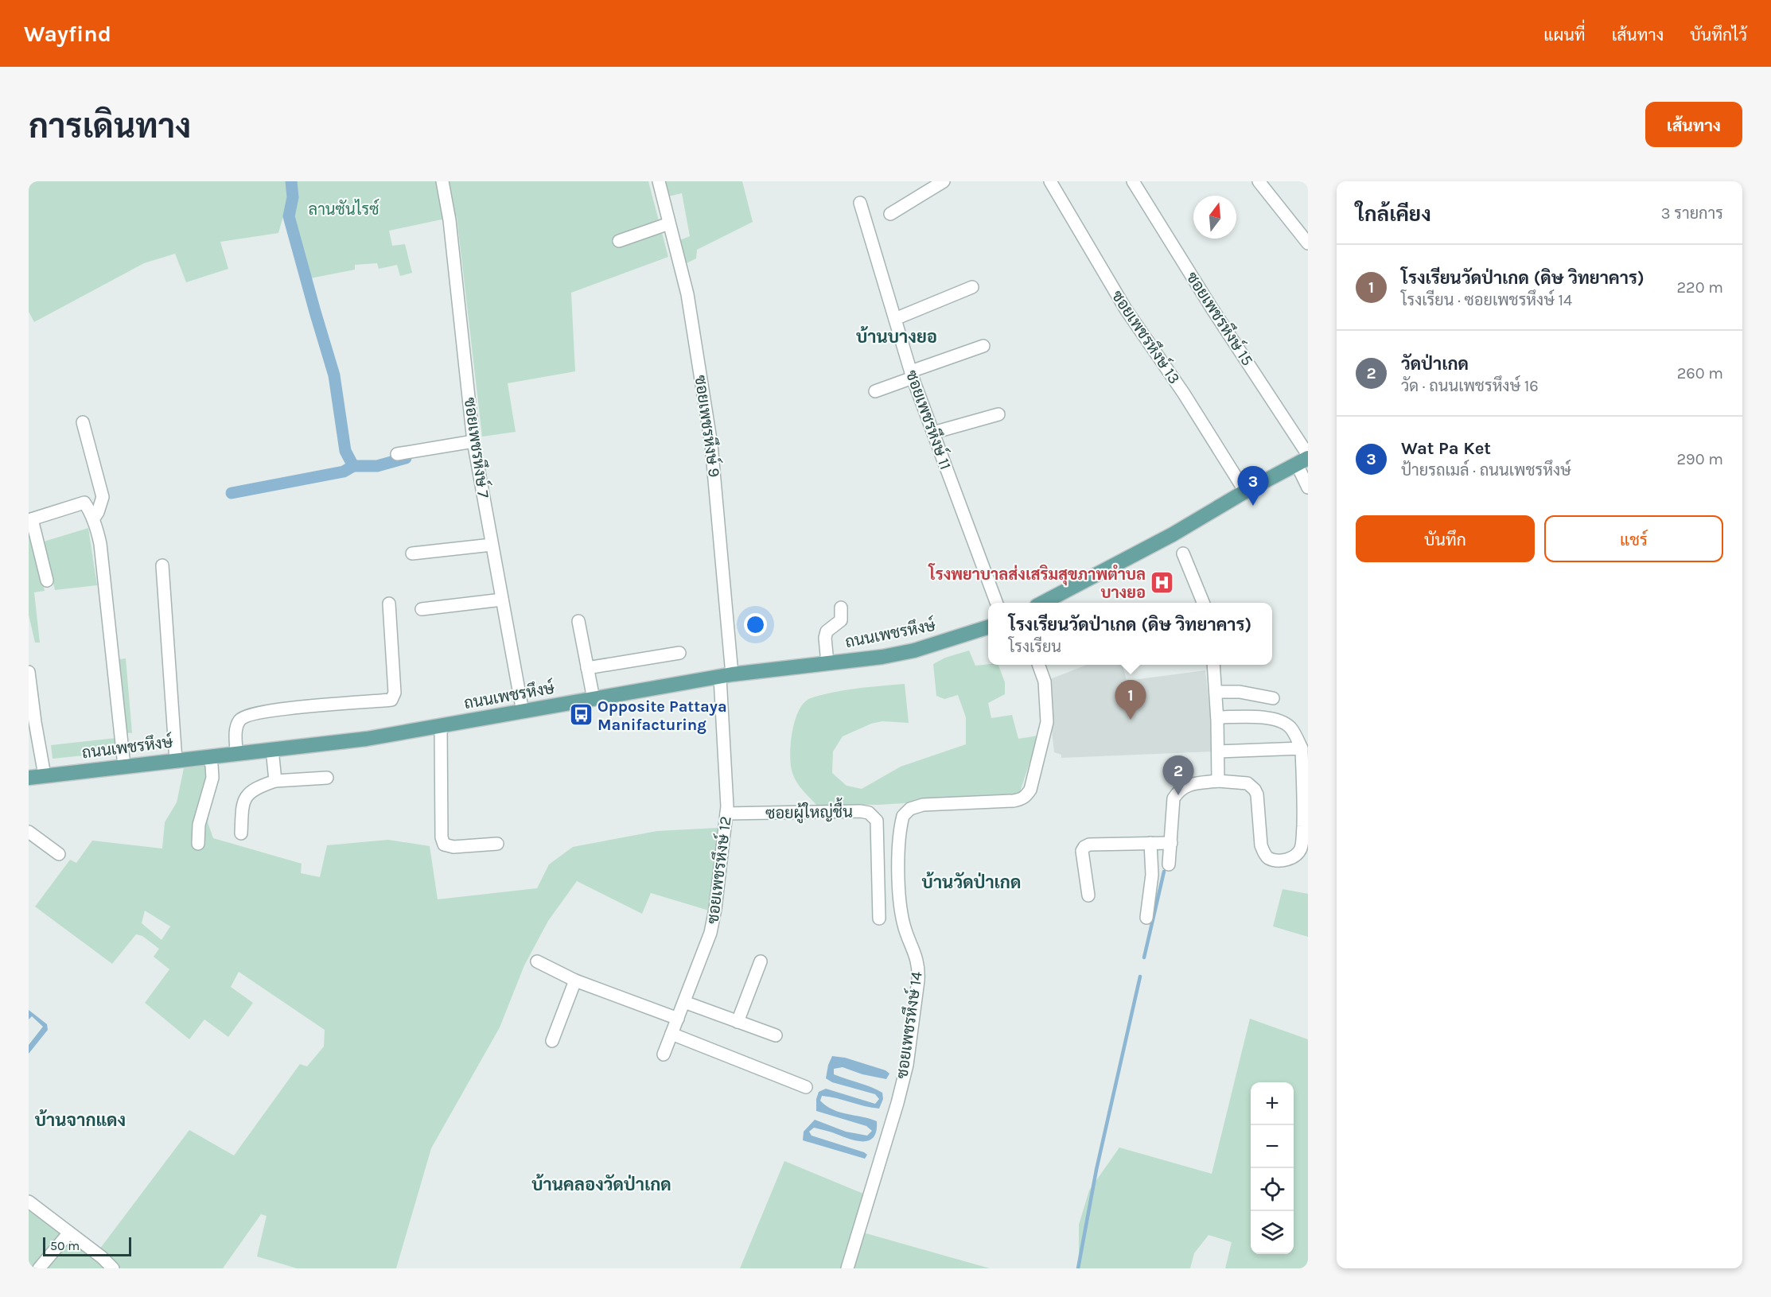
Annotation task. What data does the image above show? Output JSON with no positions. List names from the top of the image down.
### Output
{
  "streets": {
    "main road": ["ถนนเพชรหึงษ์"],
    "street": [
      "ซอยเพชรหึงษ์ 15",
      "ซอยเพชรหึงษ์ 13",
      "ซอยเพชรหึงษ์ 11",
      "ซอยเพชรหึงษ์ 9",
      "ซอยเพชรหึงษ์ 7",
      "ซอยผู้ใหญ่ชื้น",
      "ซอยเพชรหึงษ์ 12",
      "ซอยเพชรหึงษ์ 14"
    ]
  },
  "crossings": [
    ["ซอยเพชรหึงษ์ 9", "ถนนเพชรหึงษ์"],
    ["ซอยเพชรหึงษ์ 9", "ซอยเพชรหึงษ์ 12"],
    ["ซอยเพชรหึงษ์ 7", "ถนนเพชรหึงษ์"],
    ["ถนนเพชรหึงษ์", "ซอยเพชรหึงษ์ 12"],
    ["ซอยผู้ใหญ่ชื้น", "ซอยเพชรหึงษ์ 12"]
  ],
  "districts": [
    "บ้านบางยอ",
    "บ้านวัดป่าเกด",
    "บ้านจากแดง",
    "บ้านคลองวัดป่าเกด"
  ],
  "parks": ["ลานซันไรซ์"],
  "places": {
    "hospital": ["โรงพยาบาลส่งเสริมสุขภาพตำบล บางยอ"],
    "bus stop": ["Opposite Pattaya Manifacturing"]
  },
  "scale_bar": "50 m",
  "north": "top",
  "page": {
    "header": "Wayfind",
    "nav": ["แผนที่", "เส้นทาง", "บันทึกไว้"],
    "title": "การเดินทาง",
    "buttons": [
      "เส้นทาง",
      ["บันทึก", "แชร์"]
    ],
    "heading": ["ใกล้เคียง", "3 รายการ"],
    "list": [
      {
        "mark": "1",
        "name": "โรงเรียนวัดป่าเกด (ดิษ วิทยาคาร)",
        "note": "โรงเรียน · ซอยเพชรหึงษ์ 14",
        "value": "220 m"
      },
      {
        "mark": "2",
        "name": "วัดป่าเกด",
        "note": "วัด · ถนนเพชรหึงษ์ 16",
        "value": "260 m"
      },
      {
        "mark": "3",
        "name": "Wat Pa Ket",
        "note": "ป้ายรถเมล์ · ถนนเพชรหึงษ์",
        "value": "290 m"
      }
    ],
    "pins": ["3", "1", "2"],
    "popup": ["โรงเรียนวัดป่าเกด (ดิษ วิทยาคาร)", "โรงเรียน"],
    "map_buttons": ["+", "−"],
    "scale": "50 m"
  }
}
